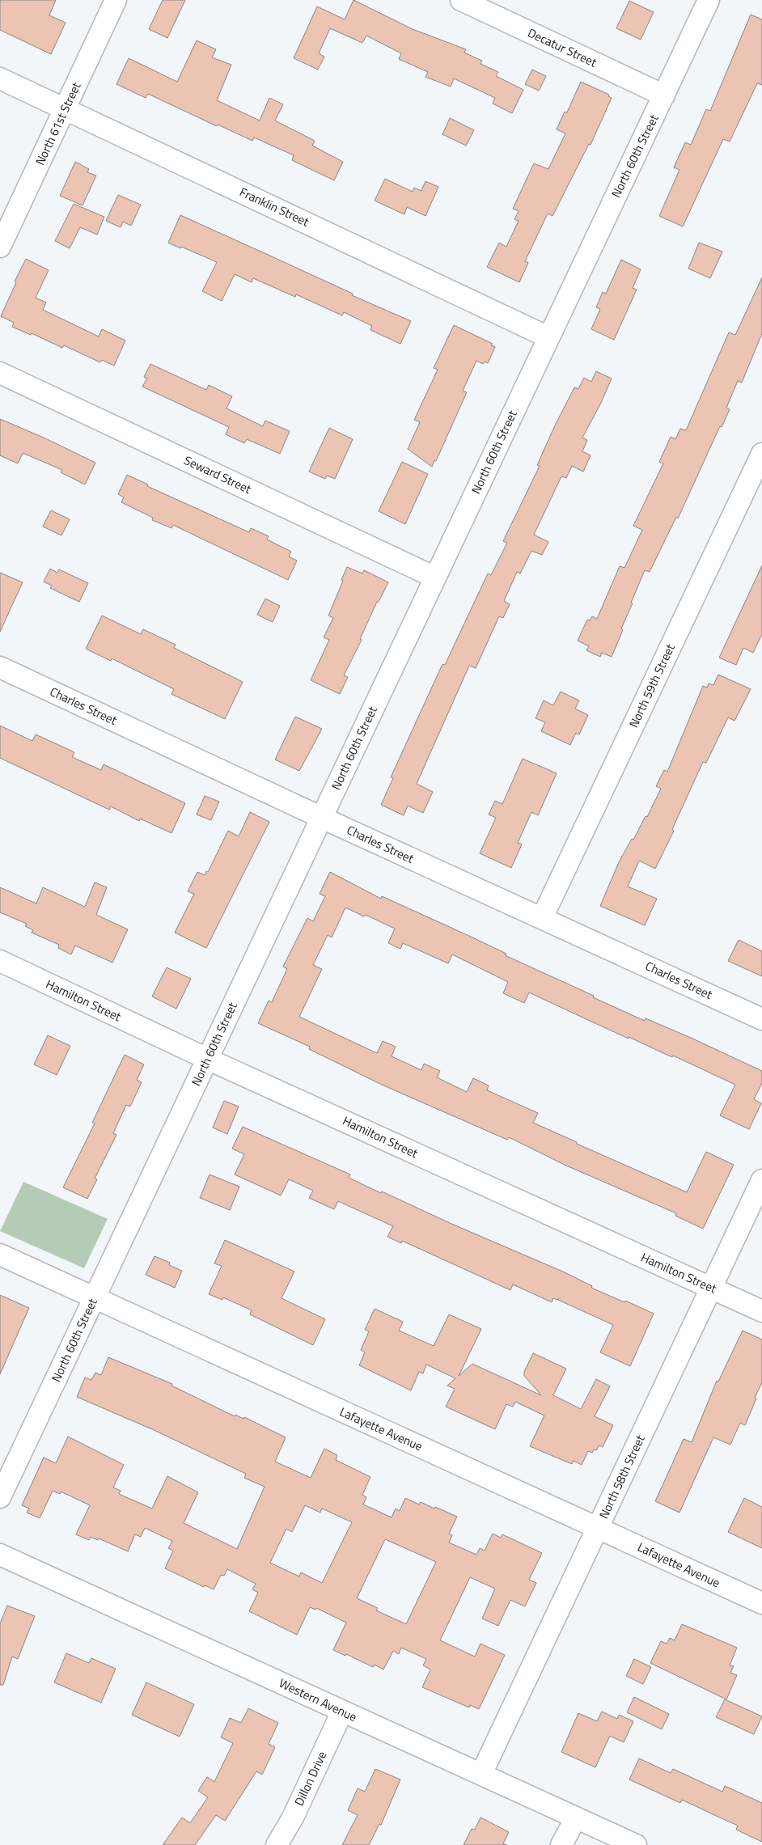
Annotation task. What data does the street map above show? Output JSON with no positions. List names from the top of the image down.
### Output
{
  "streets": {
    "street": [
      "Decatur Street",
      "North 61st Street",
      "North 60th Street",
      "Franklin Street",
      "Seward Street",
      "North 59th Street",
      "Charles Street",
      "Hamilton Street",
      "Lafayette Avenue",
      "North 58th Street",
      "Western Avenue",
      "Dillon Drive"
    ]
  },
  "crossings": [
    ["Decatur Street", "North 60th Street"],
    ["North 61st Street", "Franklin Street"],
    ["North 60th Street", "Franklin Street"],
    ["North 60th Street", "Seward Street"],
    ["North 60th Street", "Charles Street"],
    ["North 60th Street", "Hamilton Street"],
    ["North 60th Street", "Lafayette Avenue"],
    ["North 59th Street", "Charles Street"],
    ["Hamilton Street", "North 58th Street"],
    ["Lafayette Avenue", "North 58th Street"],
    ["North 58th Street", "Western Avenue"],
    ["Western Avenue", "Dillon Drive"]
  ]
}
